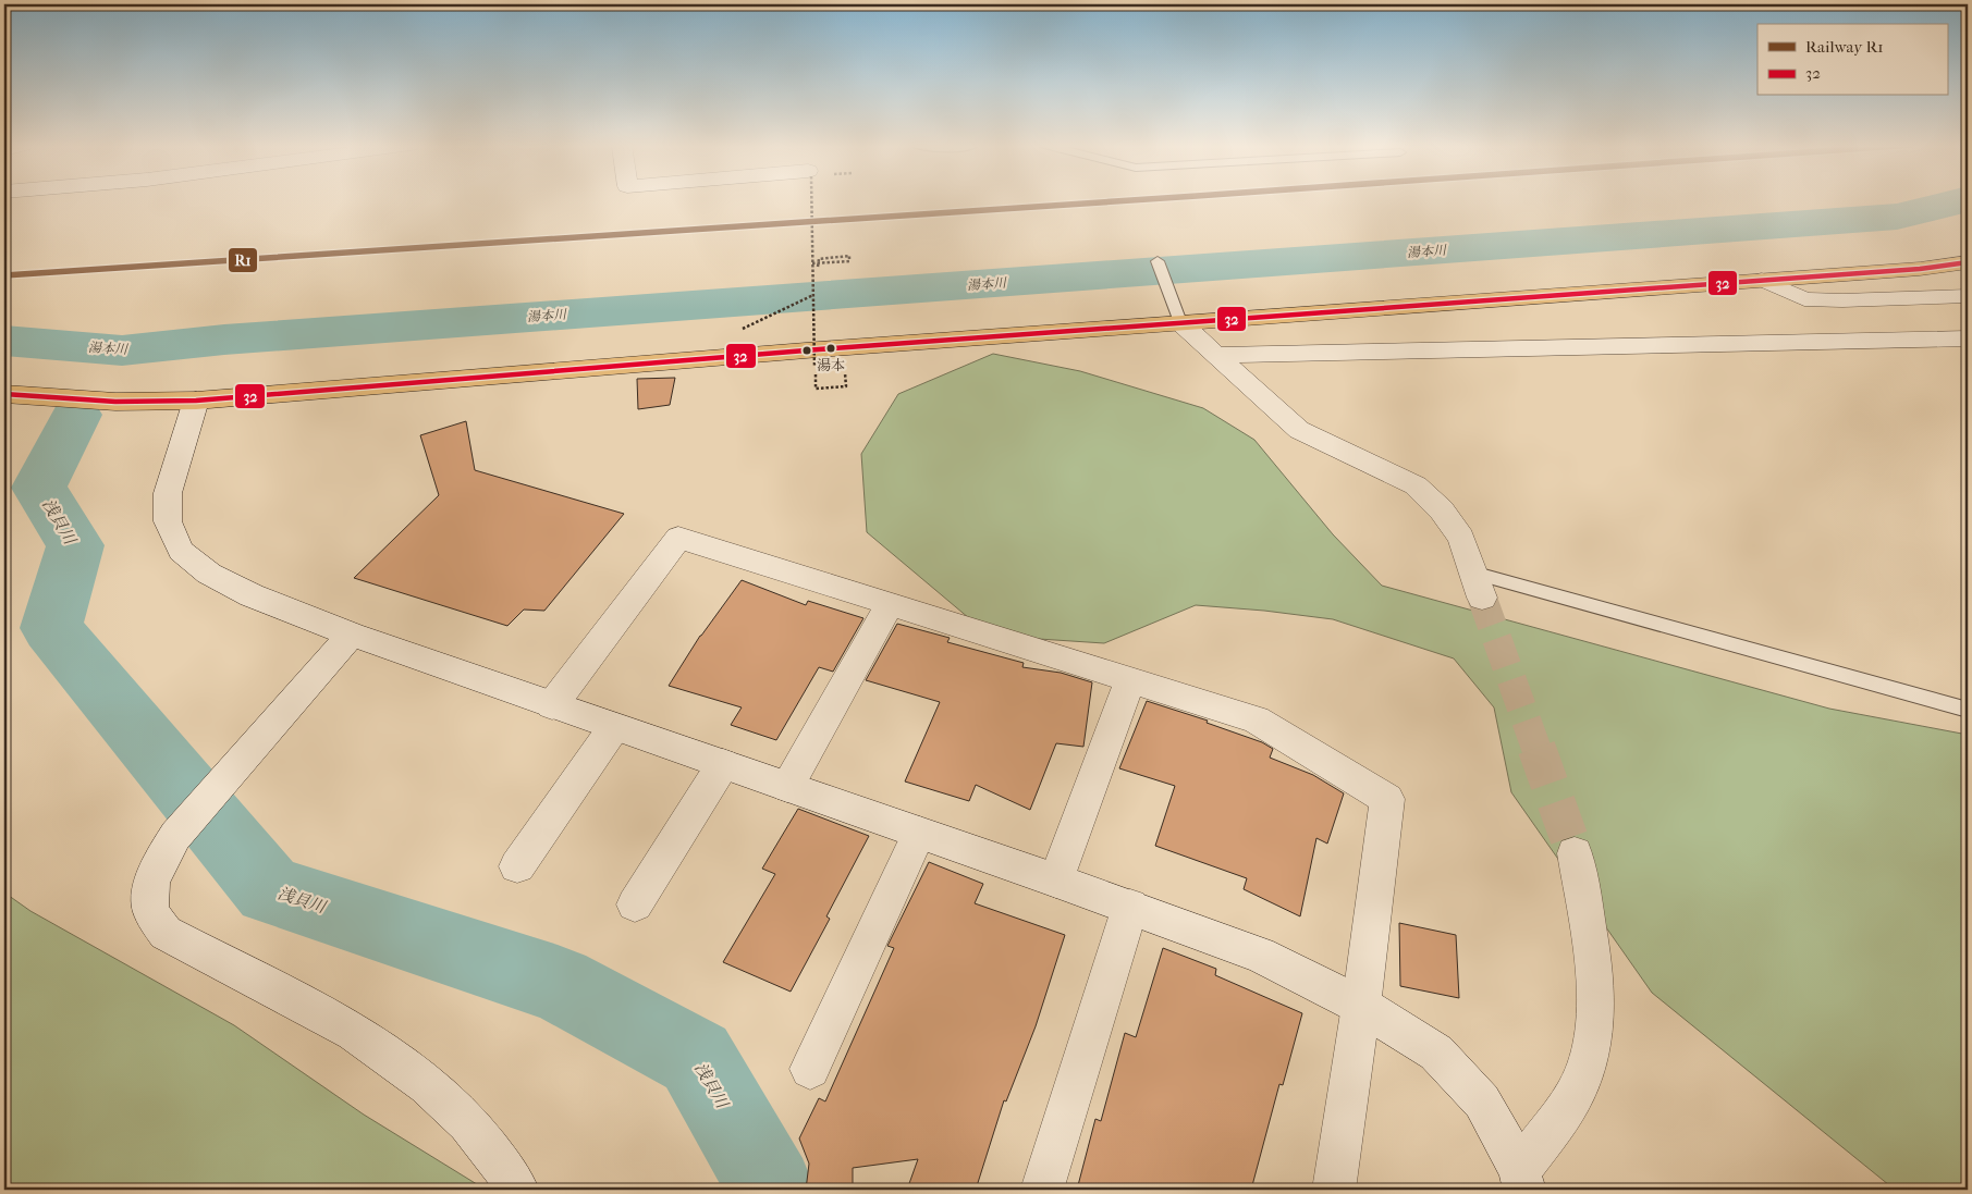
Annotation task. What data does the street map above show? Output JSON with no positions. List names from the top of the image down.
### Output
{
  "water": ["湯本川", "浅貝川"],
  "places": ["湯本"],
  "lines": ["rail line R1", "transit line 32"],
  "legend": ["Railway R1", "32"]
}
